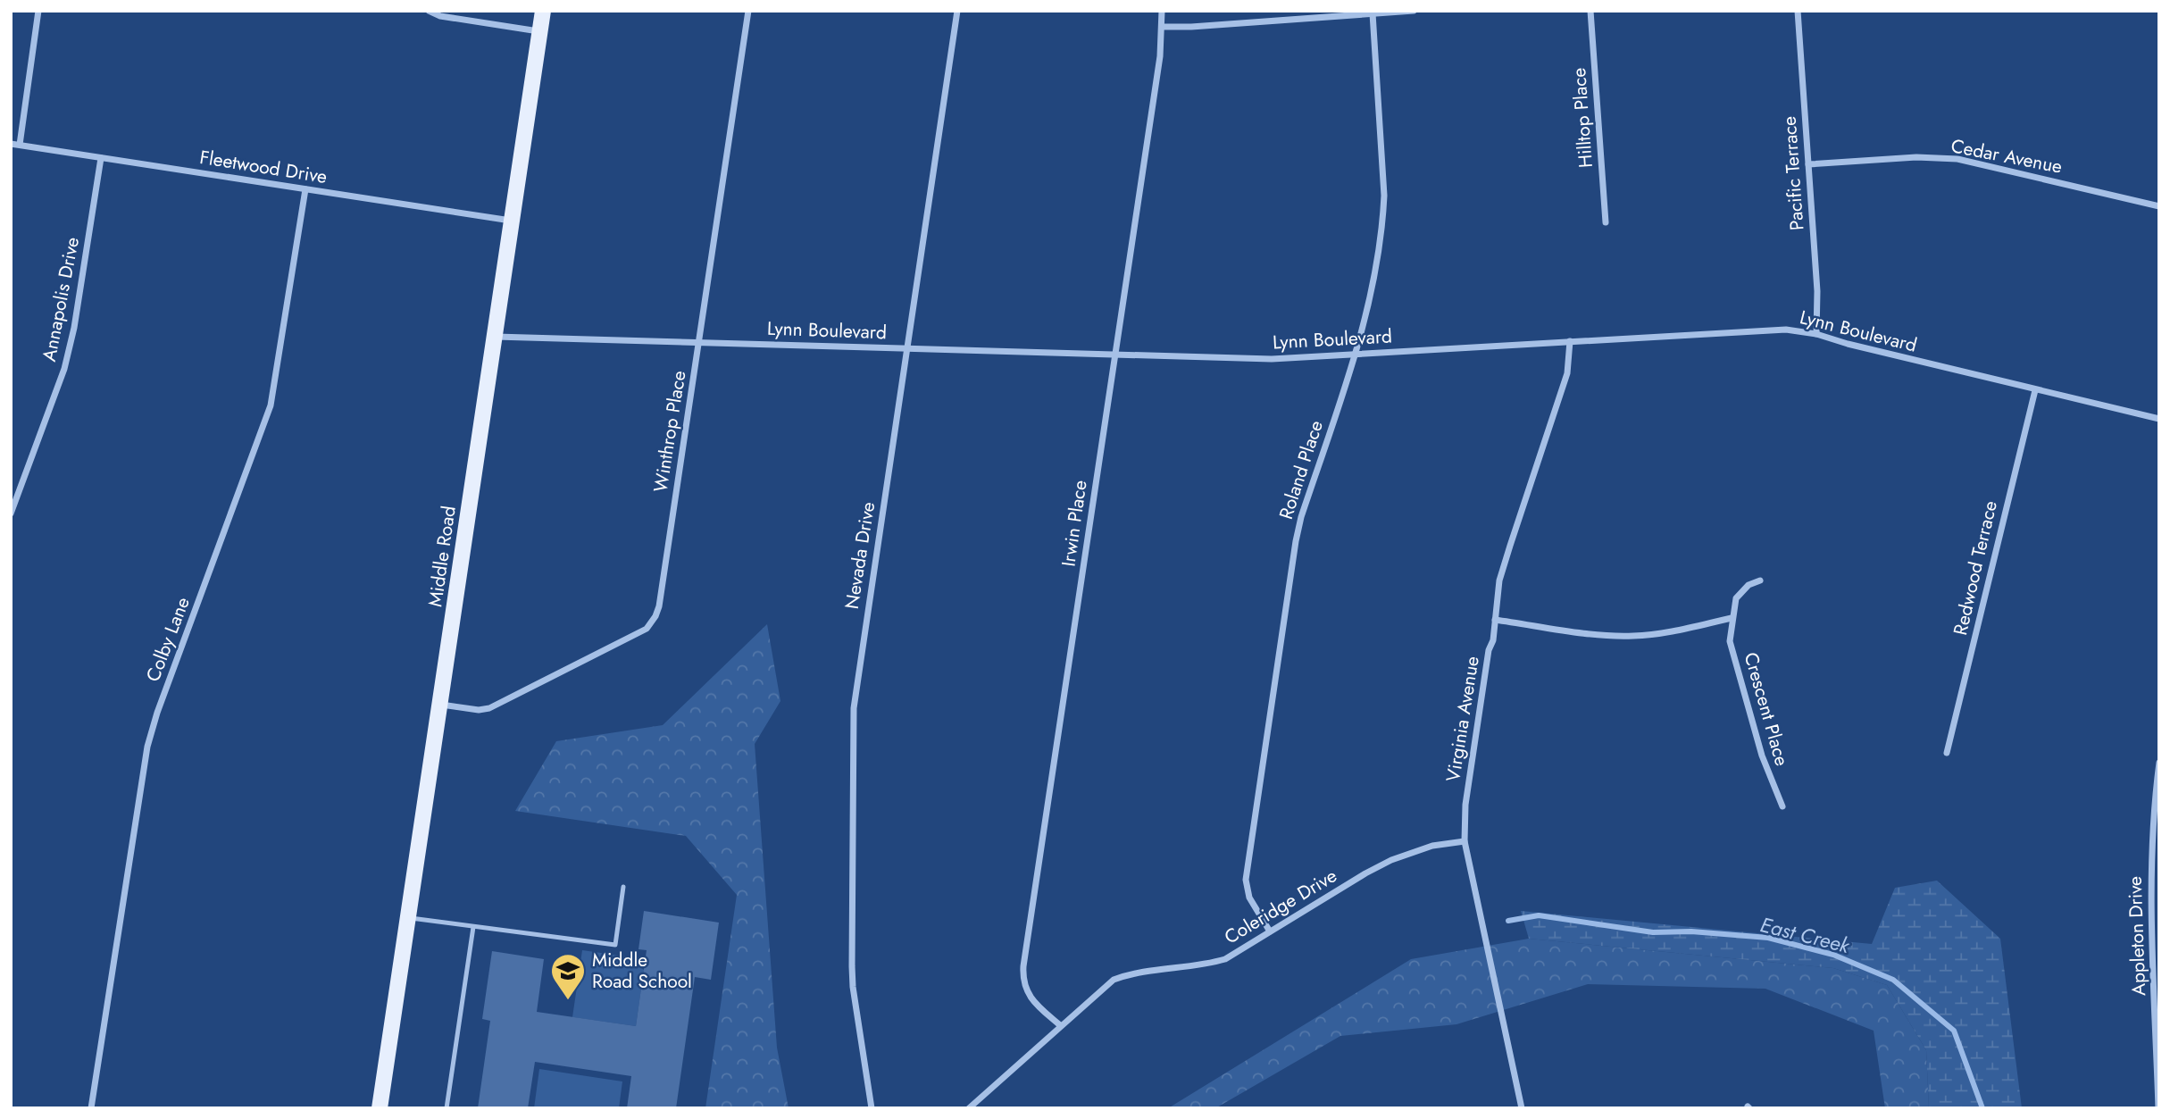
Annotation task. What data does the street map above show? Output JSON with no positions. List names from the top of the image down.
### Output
{
  "streets": {
    "main road": ["Middle Road"],
    "street": [
      "Hilltop Place",
      "Cedar Avenue",
      "Fleetwood Drive",
      "Pacific Terrace",
      "Annapolis Drive",
      "Lynn Boulevard",
      "Winthrop Place",
      "Roland Place",
      "Irwin Place",
      "Nevada Drive",
      "Redwood Terrace",
      "Colby Lane",
      "Crescent Place",
      "Virginia Avenue",
      "Coleridge Drive",
      "Appleton Drive"
    ]
  },
  "crossings": [
    ["Cedar Avenue", "Pacific Terrace"],
    ["Fleetwood Drive", "Annapolis Drive"],
    ["Fleetwood Drive", "Middle Road"],
    ["Fleetwood Drive", "Colby Lane"],
    ["Pacific Terrace", "Lynn Boulevard"],
    ["Lynn Boulevard", "Winthrop Place"],
    ["Lynn Boulevard", "Roland Place"],
    ["Lynn Boulevard", "Irwin Place"],
    ["Lynn Boulevard", "Nevada Drive"],
    ["Lynn Boulevard", "Middle Road"],
    ["Lynn Boulevard", "Redwood Terrace"],
    ["Lynn Boulevard", "Virginia Avenue"],
    ["Winthrop Place", "Middle Road"],
    ["Roland Place", "Coleridge Drive"],
    ["Irwin Place", "Coleridge Drive"],
    ["Virginia Avenue", "Coleridge Drive"]
  ],
  "water": ["East Creek"],
  "places": {
    "school or university": ["Middle Road School"]
  }
}
